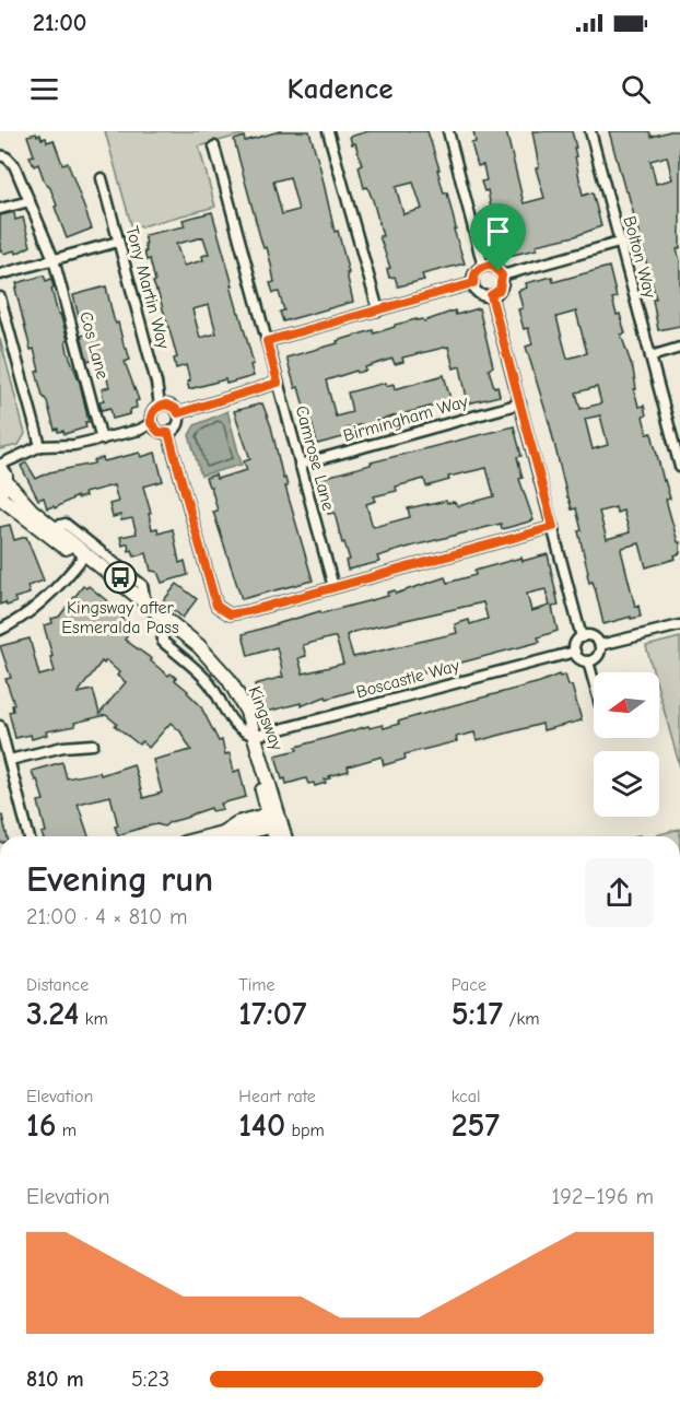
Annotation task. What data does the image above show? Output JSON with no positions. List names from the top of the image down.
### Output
{
  "streets": {
    "main road": ["Kingsway"],
    "street": [
      "Bolton Way",
      "Tony Martin Way",
      "Cos Lane",
      "Birmingham Way",
      "Camrose Lane",
      "Boscastle Way"
    ]
  },
  "crossings": [
    ["Birmingham Way", "Camrose Lane"],
    ["Boscastle Way", "Kingsway"]
  ],
  "places": {
    "bus stop": ["Kingsway after Esmeralda Pass"]
  },
  "north": "left",
  "page": {
    "status": "21:00",
    "header": "Kadence",
    "heading": ["Evening run", "21:00 · 4 × 810 m"],
    "stats": [
      ["Distance", "3.24 km"],
      ["Time", "17:07"],
      ["Pace", "5:17 /km"],
      ["Elevation", "16 m"],
      ["Heart rate", "140 bpm"],
      ["kcal", "257"]
    ],
    "chart": ["Elevation", "192–196 m"],
    "list": [
      {
        "name": "810 m",
        "note": "5:23"
      }
    ]
  }
}
